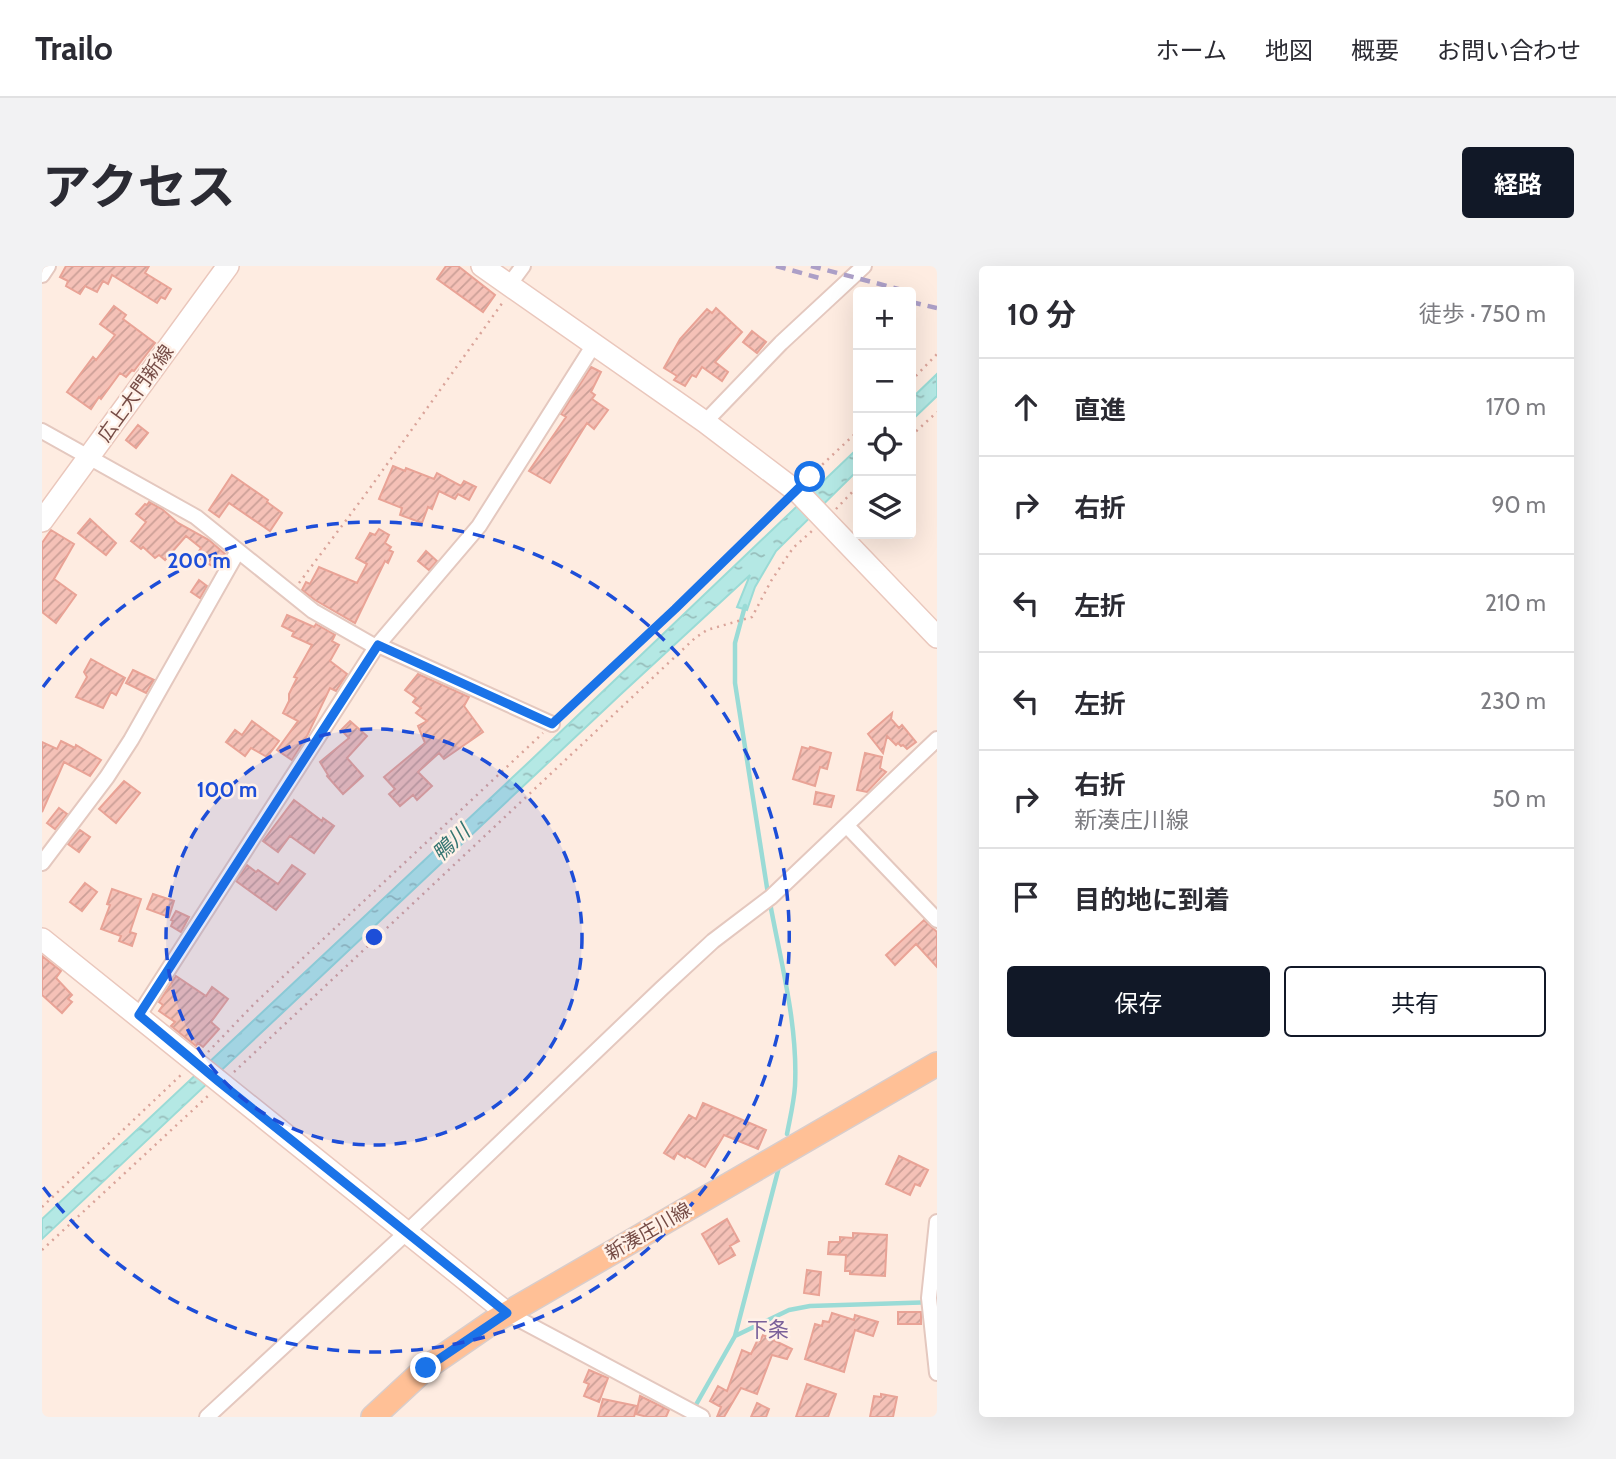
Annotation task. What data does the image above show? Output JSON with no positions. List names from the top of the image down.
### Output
{
  "streets": {
    "main road": ["新湊庄川線"],
    "street": ["広上大門新線"]
  },
  "districts": ["下条"],
  "water": ["鴨川"],
  "page": {
    "header": "Trailo",
    "nav": [
      "ホーム",
      "地図",
      "概要",
      "お問い合わせ"
    ],
    "title": "アクセス",
    "buttons": [
      "経路",
      ["保存", "共有"]
    ],
    "heading": ["10 分", "徒歩 · 750 m"],
    "map_buttons": ["+", "−"],
    "list": [
      ["直進", "170 m"],
      ["右折", "90 m"],
      ["左折", "210 m"],
      ["左折", "230 m"],
      ["右折", "新湊庄川線", "50 m"],
      "目的地に到着"
    ]
  },
  "rings": ["200 m", "100 m"]
}
